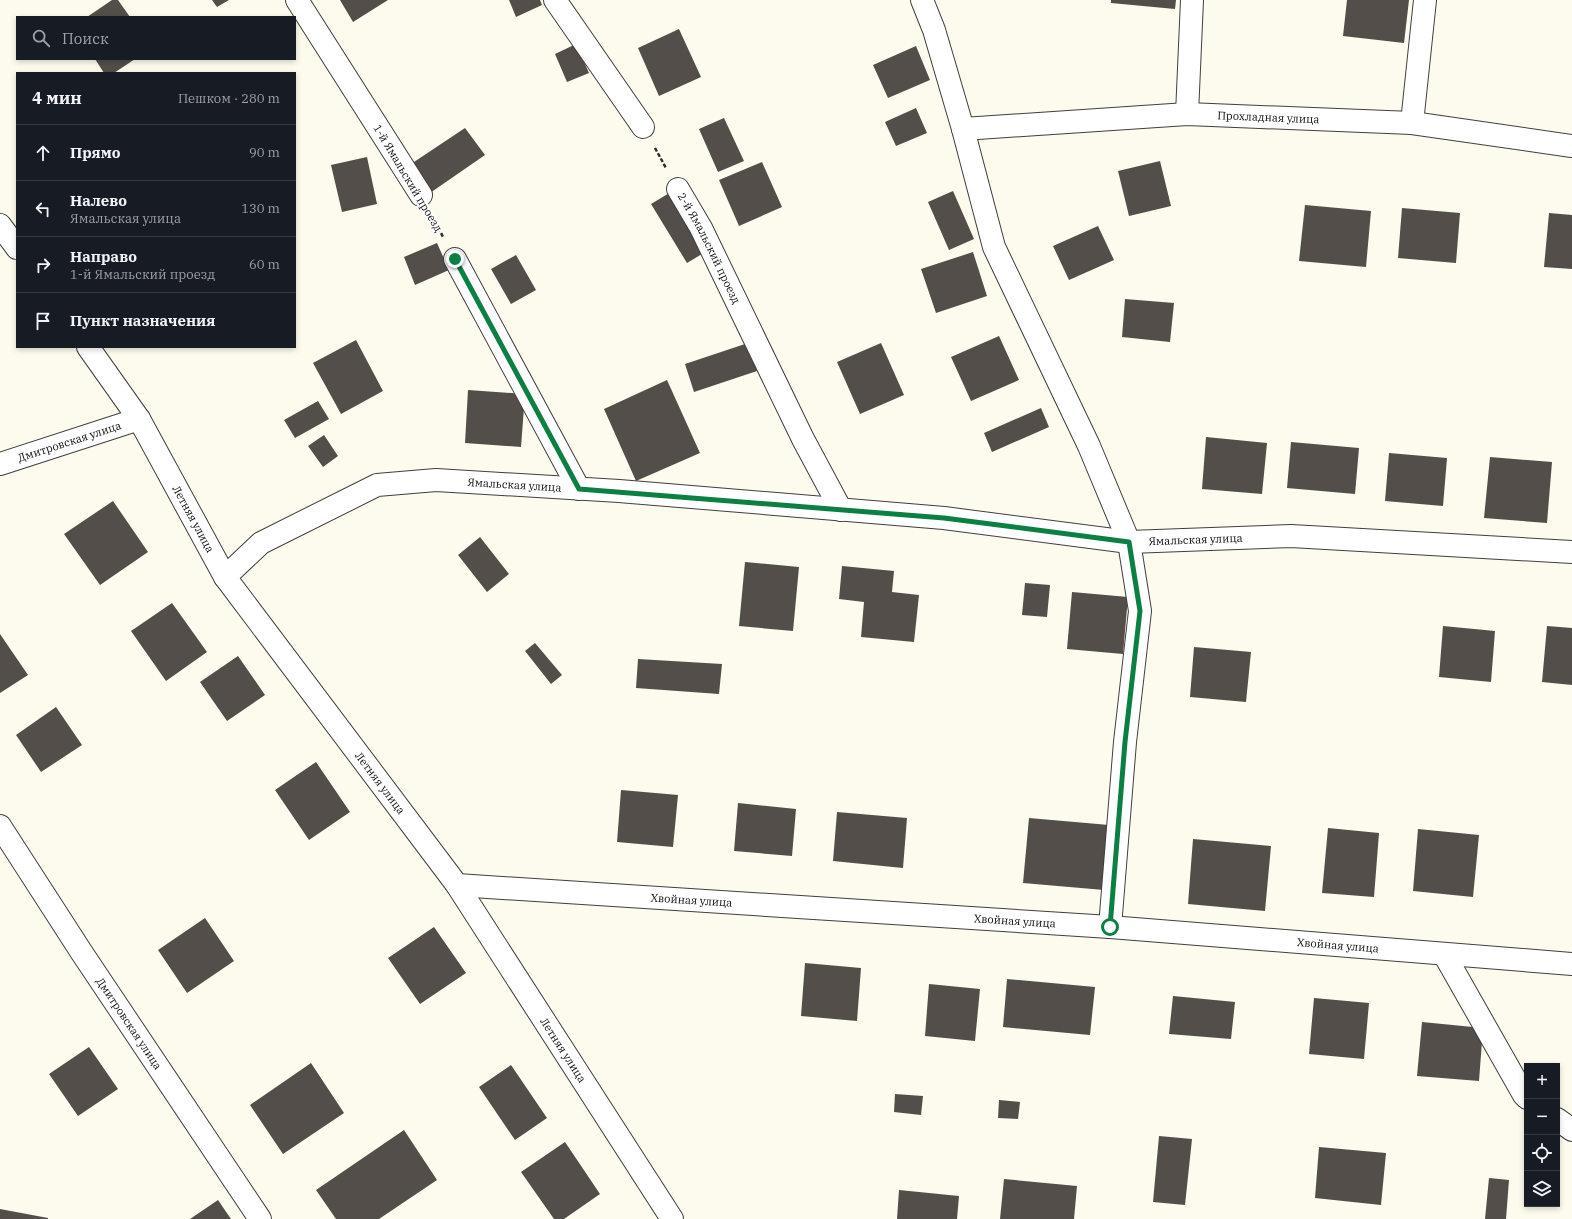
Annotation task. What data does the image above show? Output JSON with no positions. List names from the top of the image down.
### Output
{
  "streets": {
    "street": [
      "Прохладная улица",
      "1-й Ямальский проезд",
      "2-й Ямальский проезд",
      "Дмитровская улица",
      "Ямальская улица",
      "Летняя улица",
      "Хвойная улица"
    ]
  },
  "crossings": [
    ["2-й Ямальский проезд", "Ямальская улица"],
    ["Дмитровская улица", "Летняя улица"],
    ["Ямальская улица", "Летняя улица"],
    ["Летняя улица", "Хвойная улица"]
  ],
  "page": {
    "search": "Поиск",
    "heading": ["4 мин", "Пешком · 280 m"],
    "list": [
      ["Прямо", "90 m"],
      ["Налево", "Ямальская улица", "130 m"],
      ["Направо", "1-й Ямальский проезд", "60 m"],
      "Пункт назначения"
    ],
    "map_buttons": ["+", "−"]
  }
}
